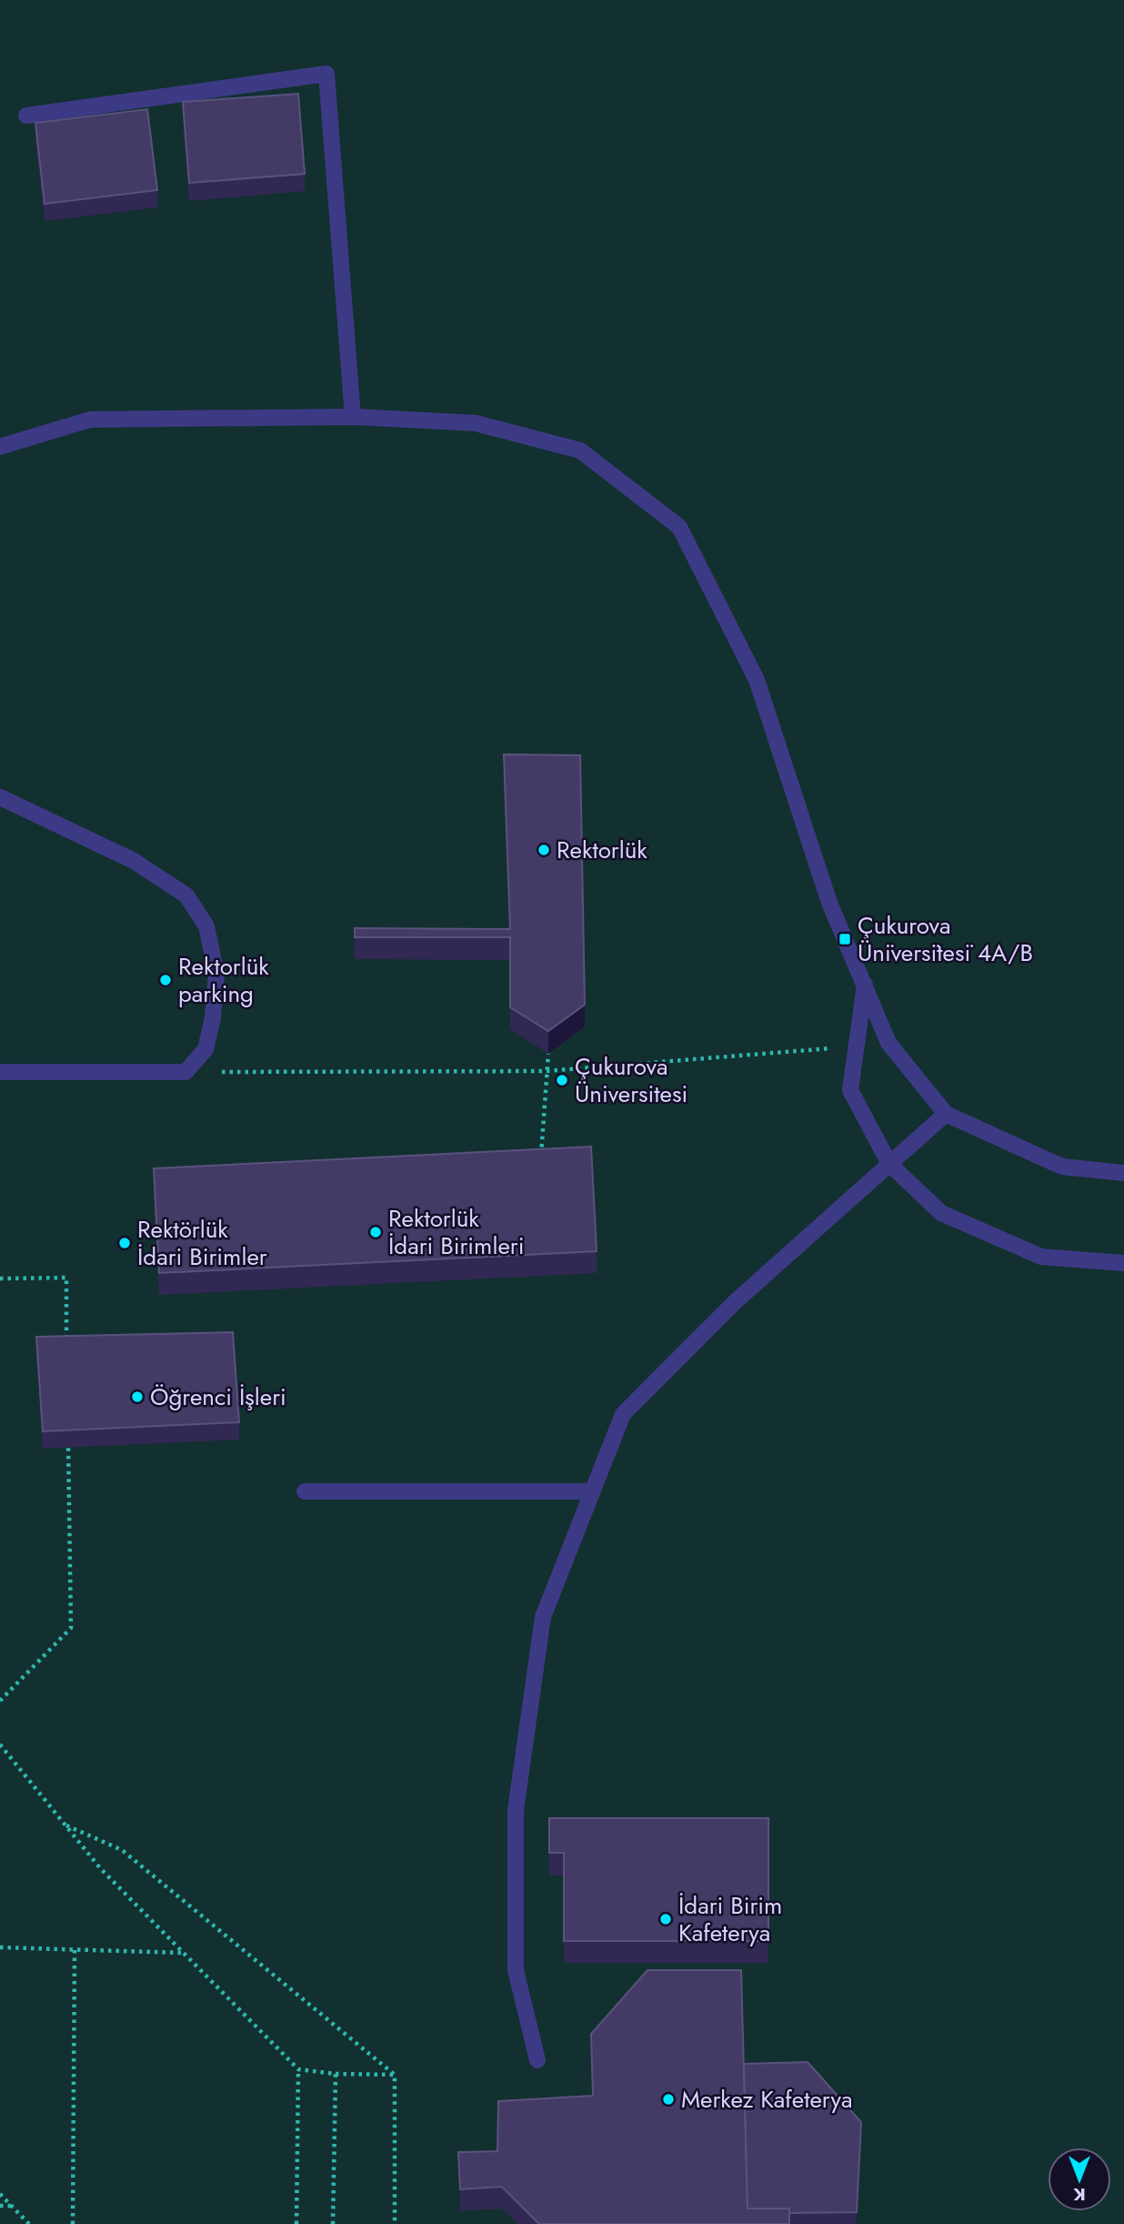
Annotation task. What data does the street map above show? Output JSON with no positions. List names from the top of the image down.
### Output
{
  "places": {
    "other": [
      "Rektorlük",
      "Rektorlük parking",
      "Çukurova Üniversitesi",
      "Rektorlük İdari Birimleri",
      "Rektörlük İdari Birimler",
      "Öğrenci İşleri",
      "İdari Birim Kafeterya",
      "Merkez Kafeterya"
    ],
    "transit": ["Çukurova Üni̇versi̇tesi̇ 4A/B"]
  },
  "north": "bottom"
}
